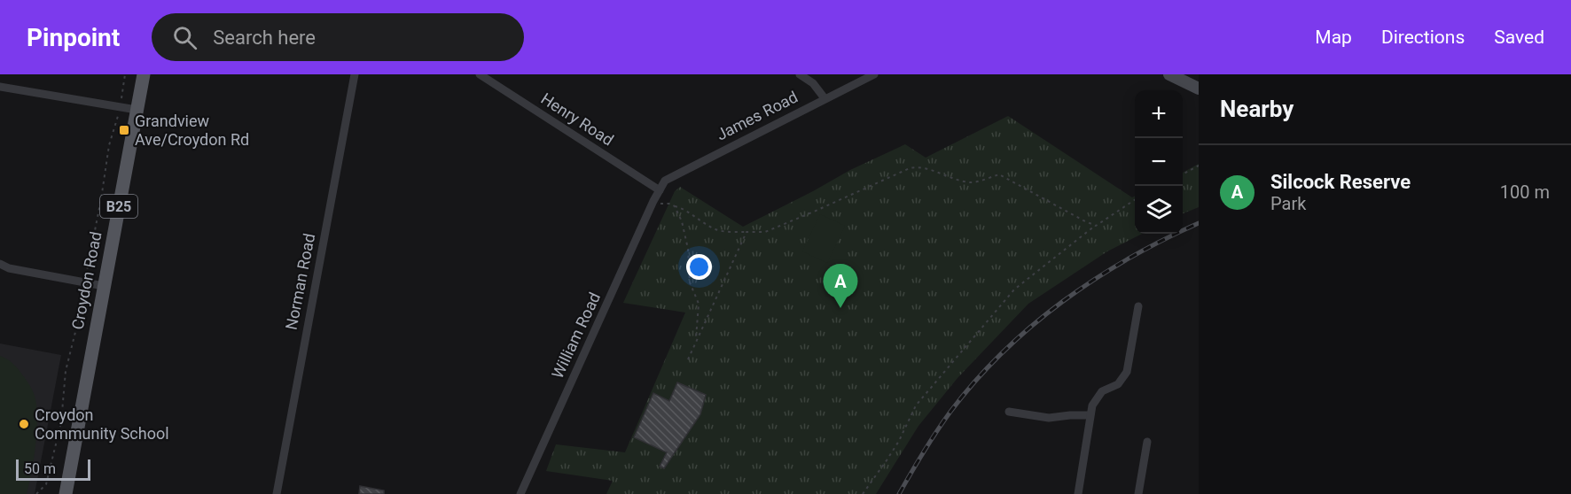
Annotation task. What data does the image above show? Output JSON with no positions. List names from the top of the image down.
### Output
{
  "streets": {
    "main road": ["B25", "Croydon Road"],
    "street": [
      "James Road",
      "Henry Road",
      "Norman Road",
      "William Road"
    ]
  },
  "crossings": [
    ["James Road", "Henry Road"],
    ["James Road", "William Road"],
    ["Henry Road", "William Road"]
  ],
  "places": {
    "transit": ["Grandview Ave/Croydon Rd"],
    "other": ["Croydon Community School"]
  },
  "scale_bar": "50 m",
  "page": {
    "header": "Pinpoint",
    "search": "Search here",
    "nav": ["Map", "Directions", "Saved"],
    "heading": "Nearby",
    "map_buttons": ["+", "−"],
    "list": [
      {
        "mark": "A",
        "name": "Silcock Reserve",
        "note": "Park",
        "value": "100 m"
      }
    ],
    "pins": "A",
    "scale": "50 m"
  }
}
